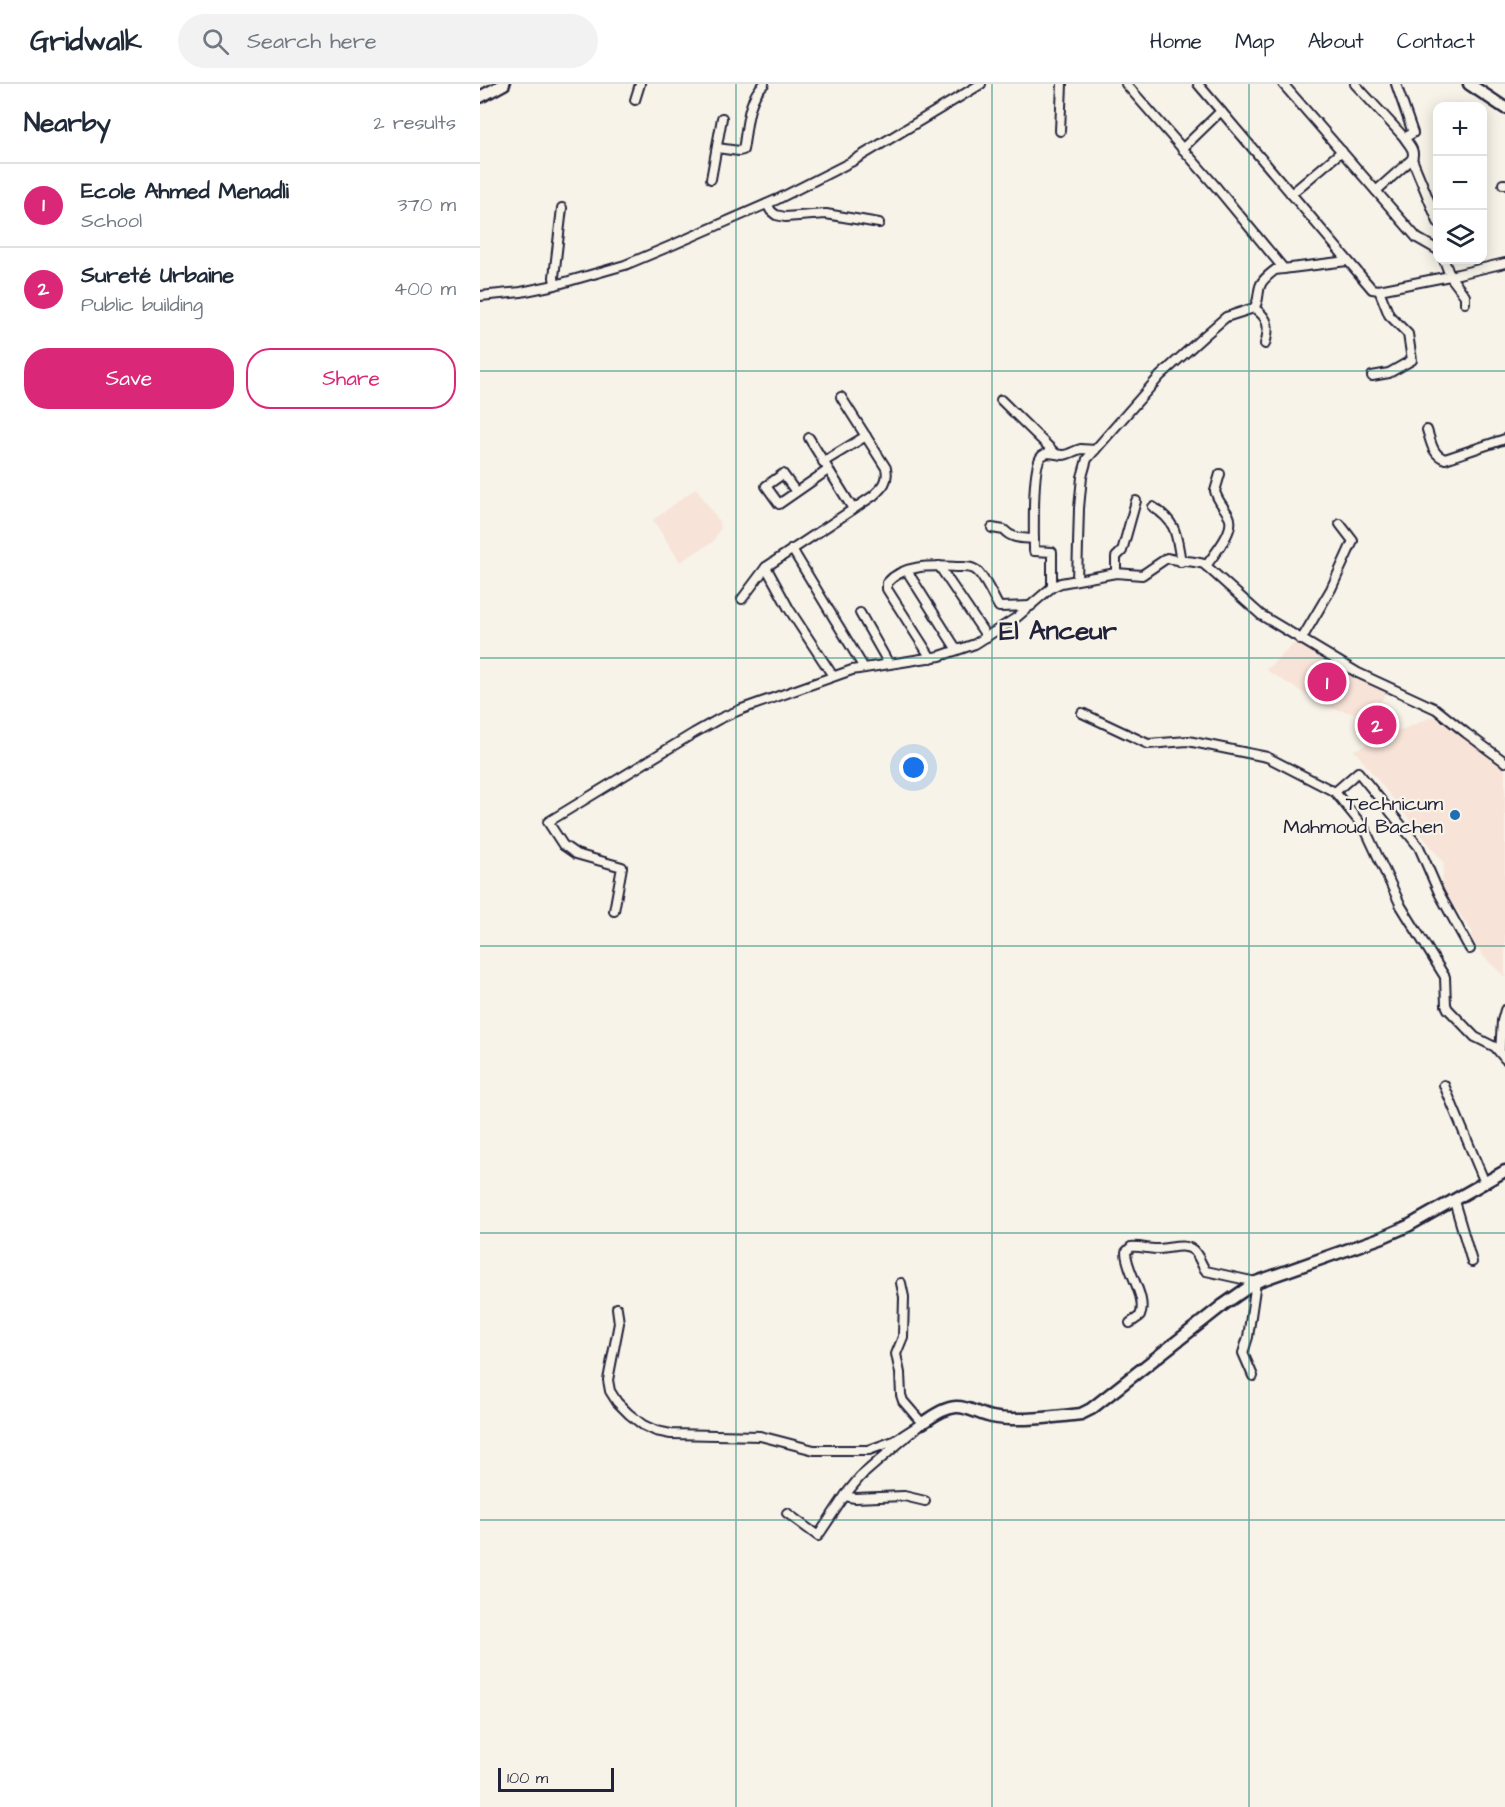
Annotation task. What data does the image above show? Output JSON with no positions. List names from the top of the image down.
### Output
{
  "districts": ["El Anceur"],
  "places": ["Technicum Mahmoud Bachen"],
  "scale_bar": "100 m",
  "page": {
    "header": "Gridwalk",
    "search": "Search here",
    "nav": [
      "Home",
      "Map",
      "About",
      "Contact"
    ],
    "heading": ["Nearby", "2 results"],
    "map_buttons": ["+", "−"],
    "list": [
      {
        "mark": "1",
        "name": "Ecole Ahmed Menadli",
        "note": "School",
        "value": "370 m"
      },
      {
        "mark": "2",
        "name": "Sureté Urbaine",
        "note": "Public building",
        "value": "400 m"
      }
    ],
    "buttons": ["Save", "Share"],
    "pins": ["1", "2"],
    "scale": "100 m"
  }
}
